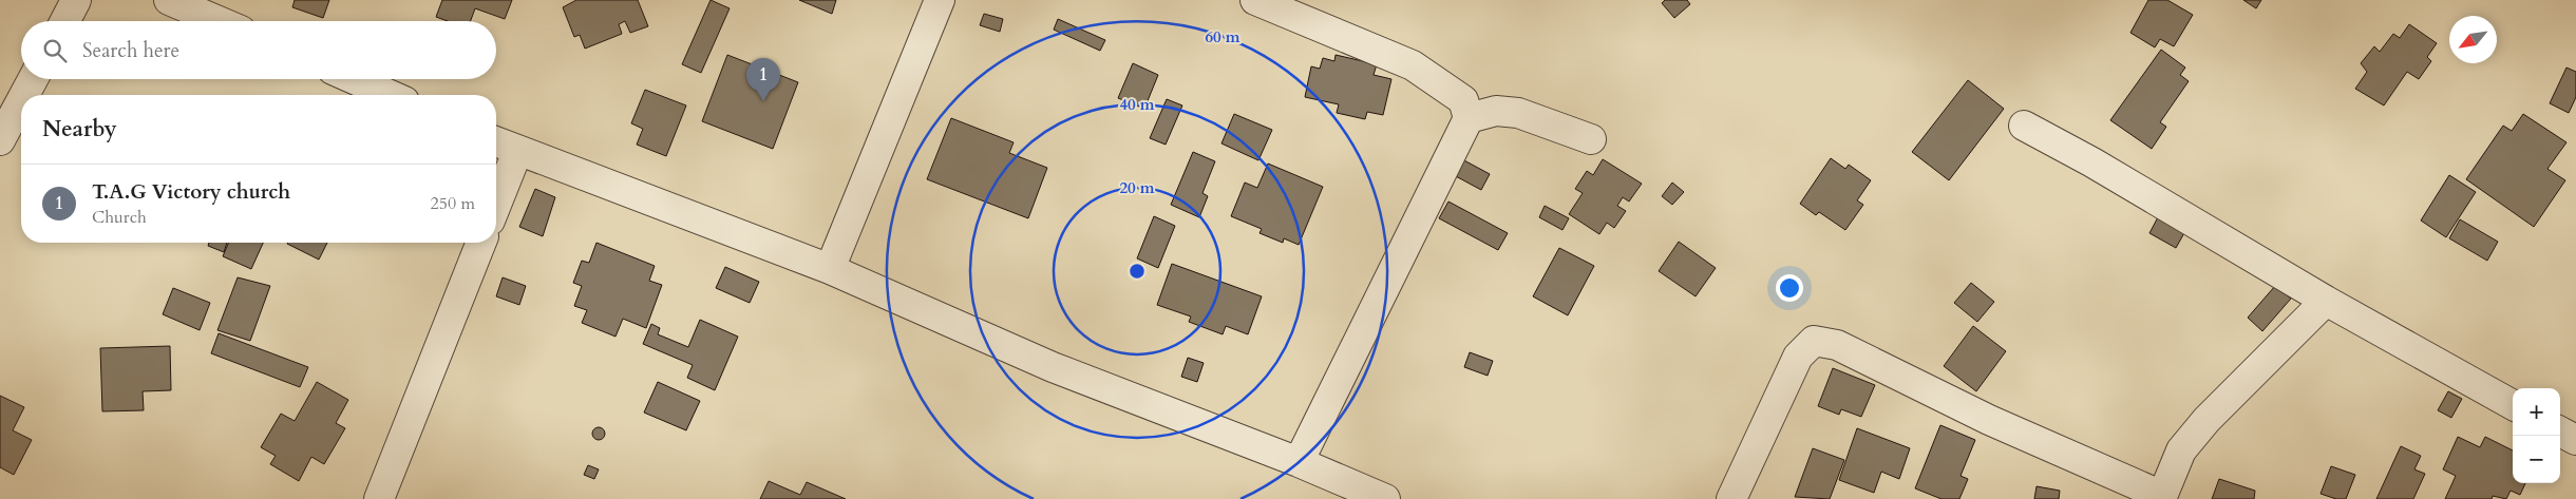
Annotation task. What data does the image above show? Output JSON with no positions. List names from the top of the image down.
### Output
{
  "north": "bottom left",
  "page": {
    "search": "Search here",
    "pins": "1",
    "heading": "Nearby",
    "list": [
      {
        "mark": "1",
        "name": "T.A.G Victory church",
        "note": "Church",
        "value": "250 m"
      }
    ],
    "map_buttons": ["+", "−"]
  },
  "rings": ["60 m", "40 m", "20 m"]
}
